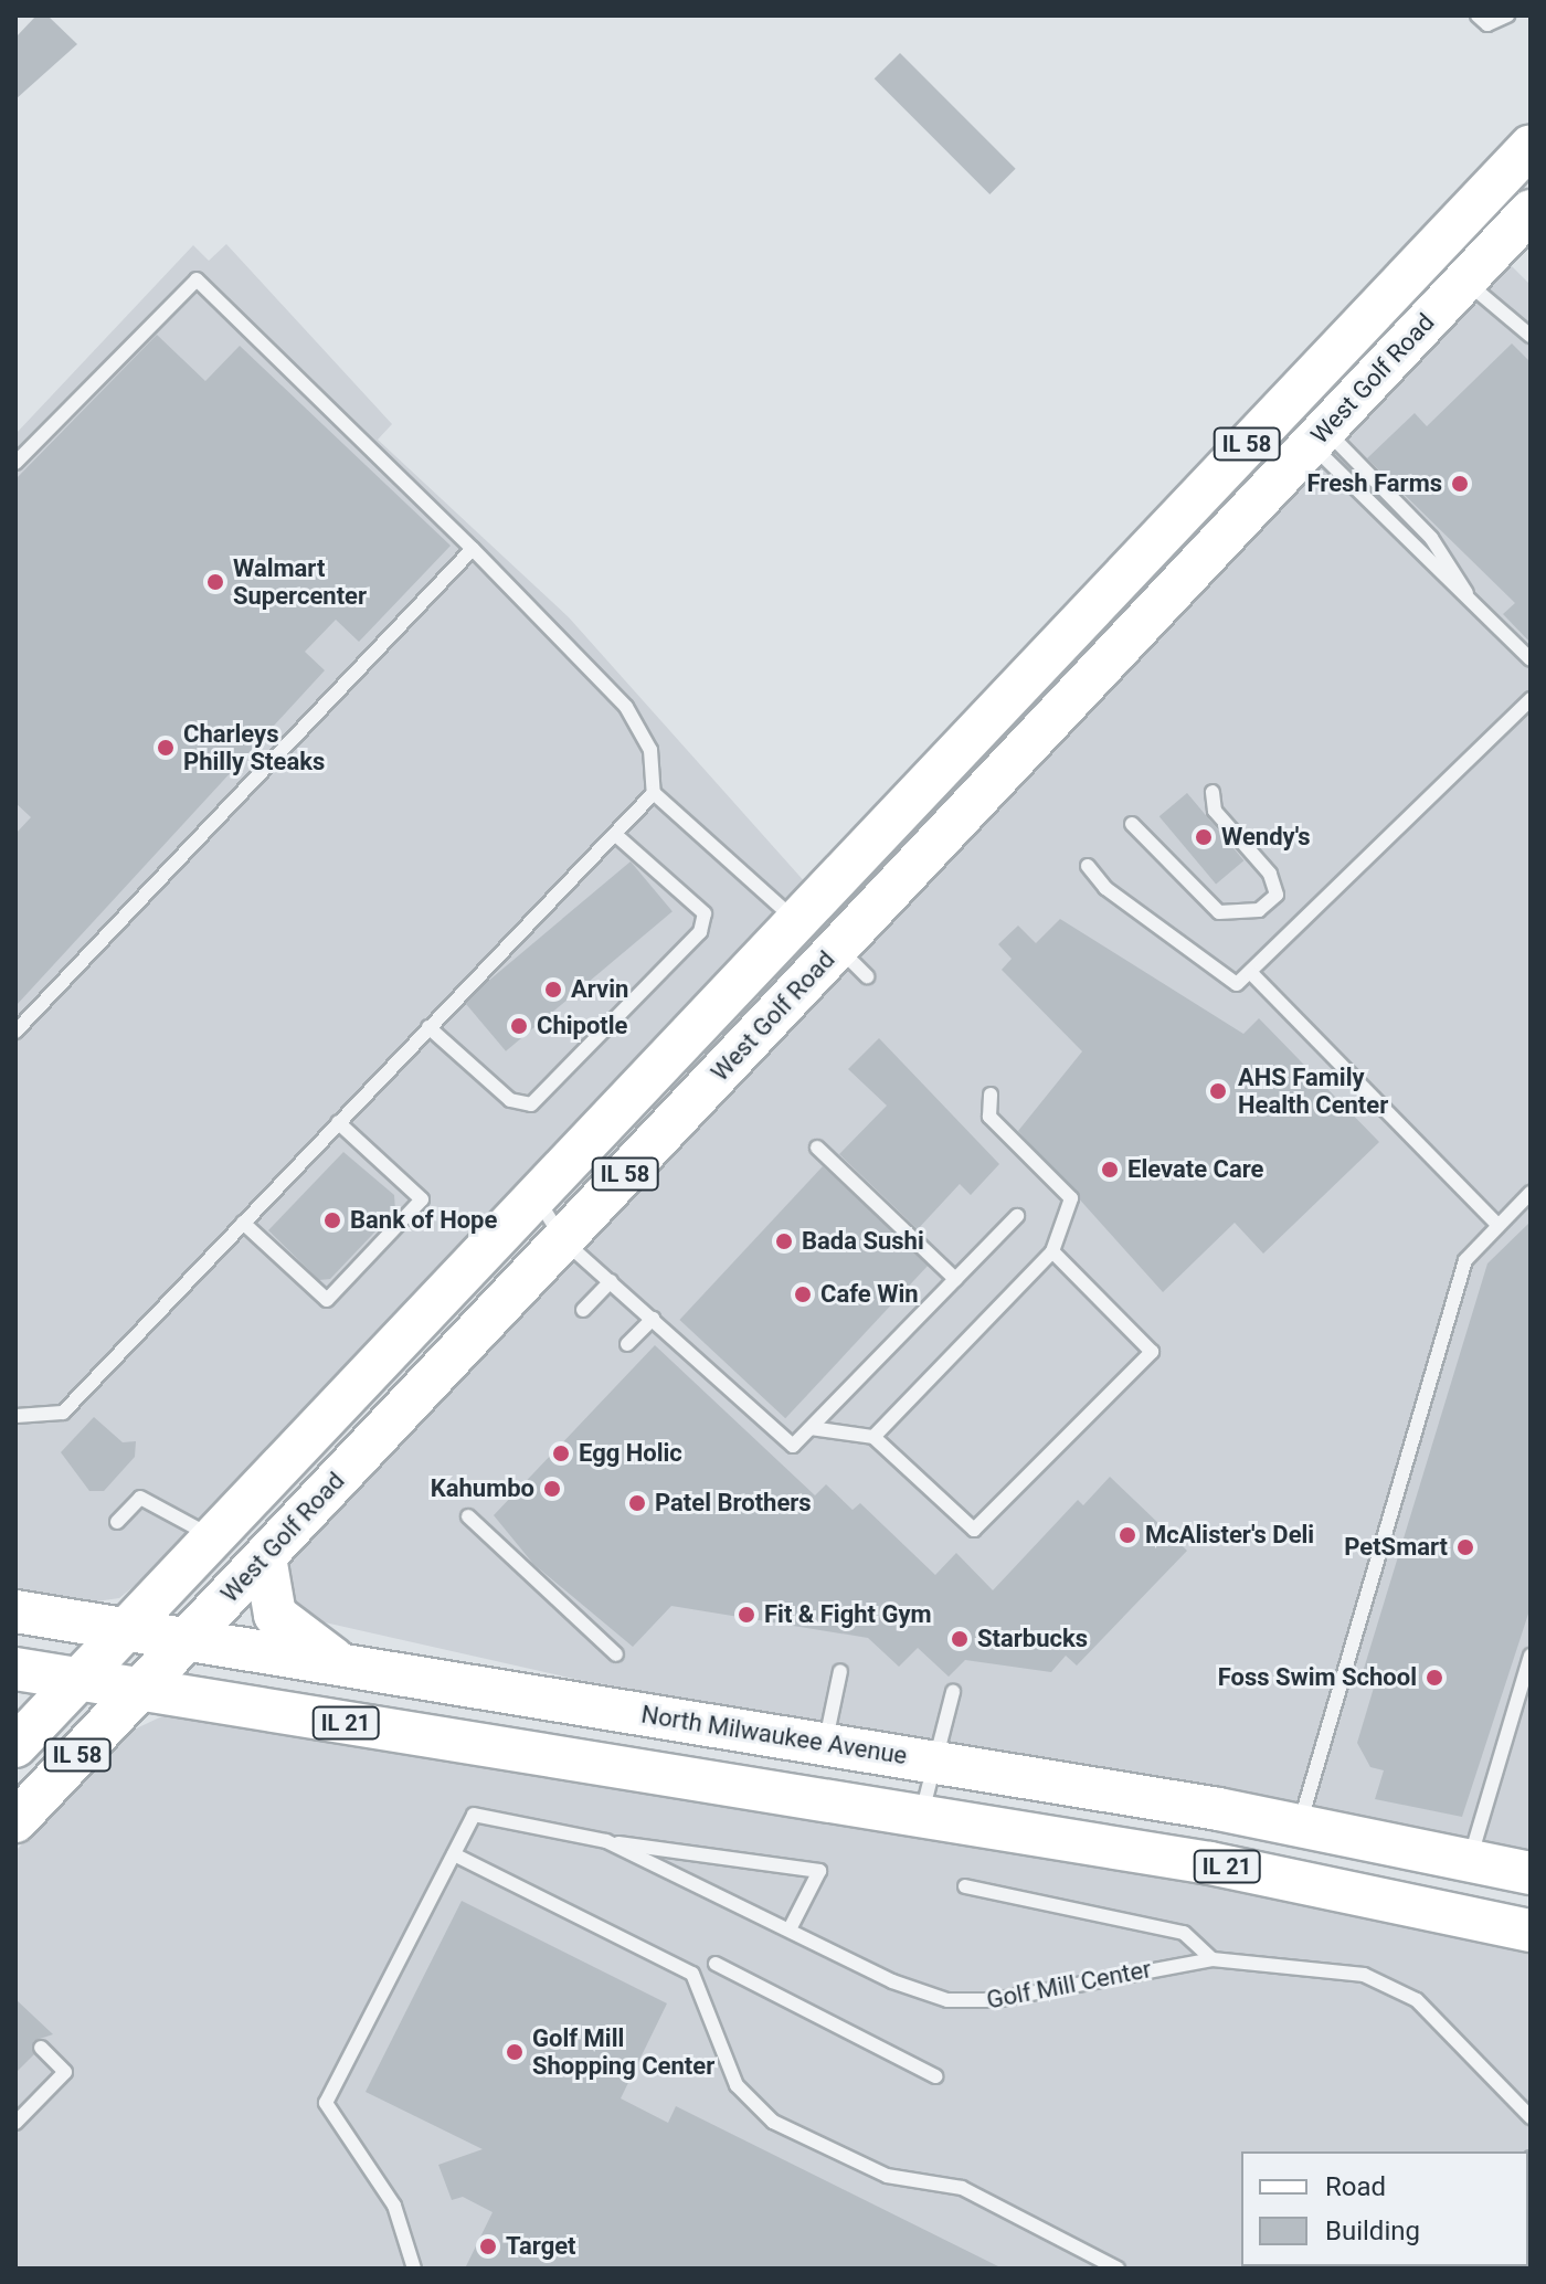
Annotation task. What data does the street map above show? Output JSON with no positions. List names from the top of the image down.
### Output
{
  "streets": {
    "main road": [
      "West Golf Road",
      "IL 58",
      "IL 21",
      "North Milwaukee Avenue"
    ],
    "lane": ["Golf Mill Center"]
  },
  "crossings": [
    ["West Golf Road", "IL 21"],
    ["West Golf Road", "North Milwaukee Avenue"]
  ],
  "places": [
    "Fresh Farms",
    "Walmart Supercenter",
    "Charleys Philly Steaks",
    "Wendy's",
    "Arvin",
    "Chipotle",
    "AHS Family Health Center",
    "Elevate Care",
    "Bank of Hope",
    "Bada Sushi",
    "Cafe Win",
    "Egg Holic",
    "Kahumbo",
    "Patel Brothers",
    "McAlister's Deli",
    "PetSmart",
    "Fit & Fight Gym",
    "Starbucks",
    "Foss Swim School",
    "Golf Mill Shopping Center",
    "Target"
  ],
  "legend": ["Road", "Building"]
}
